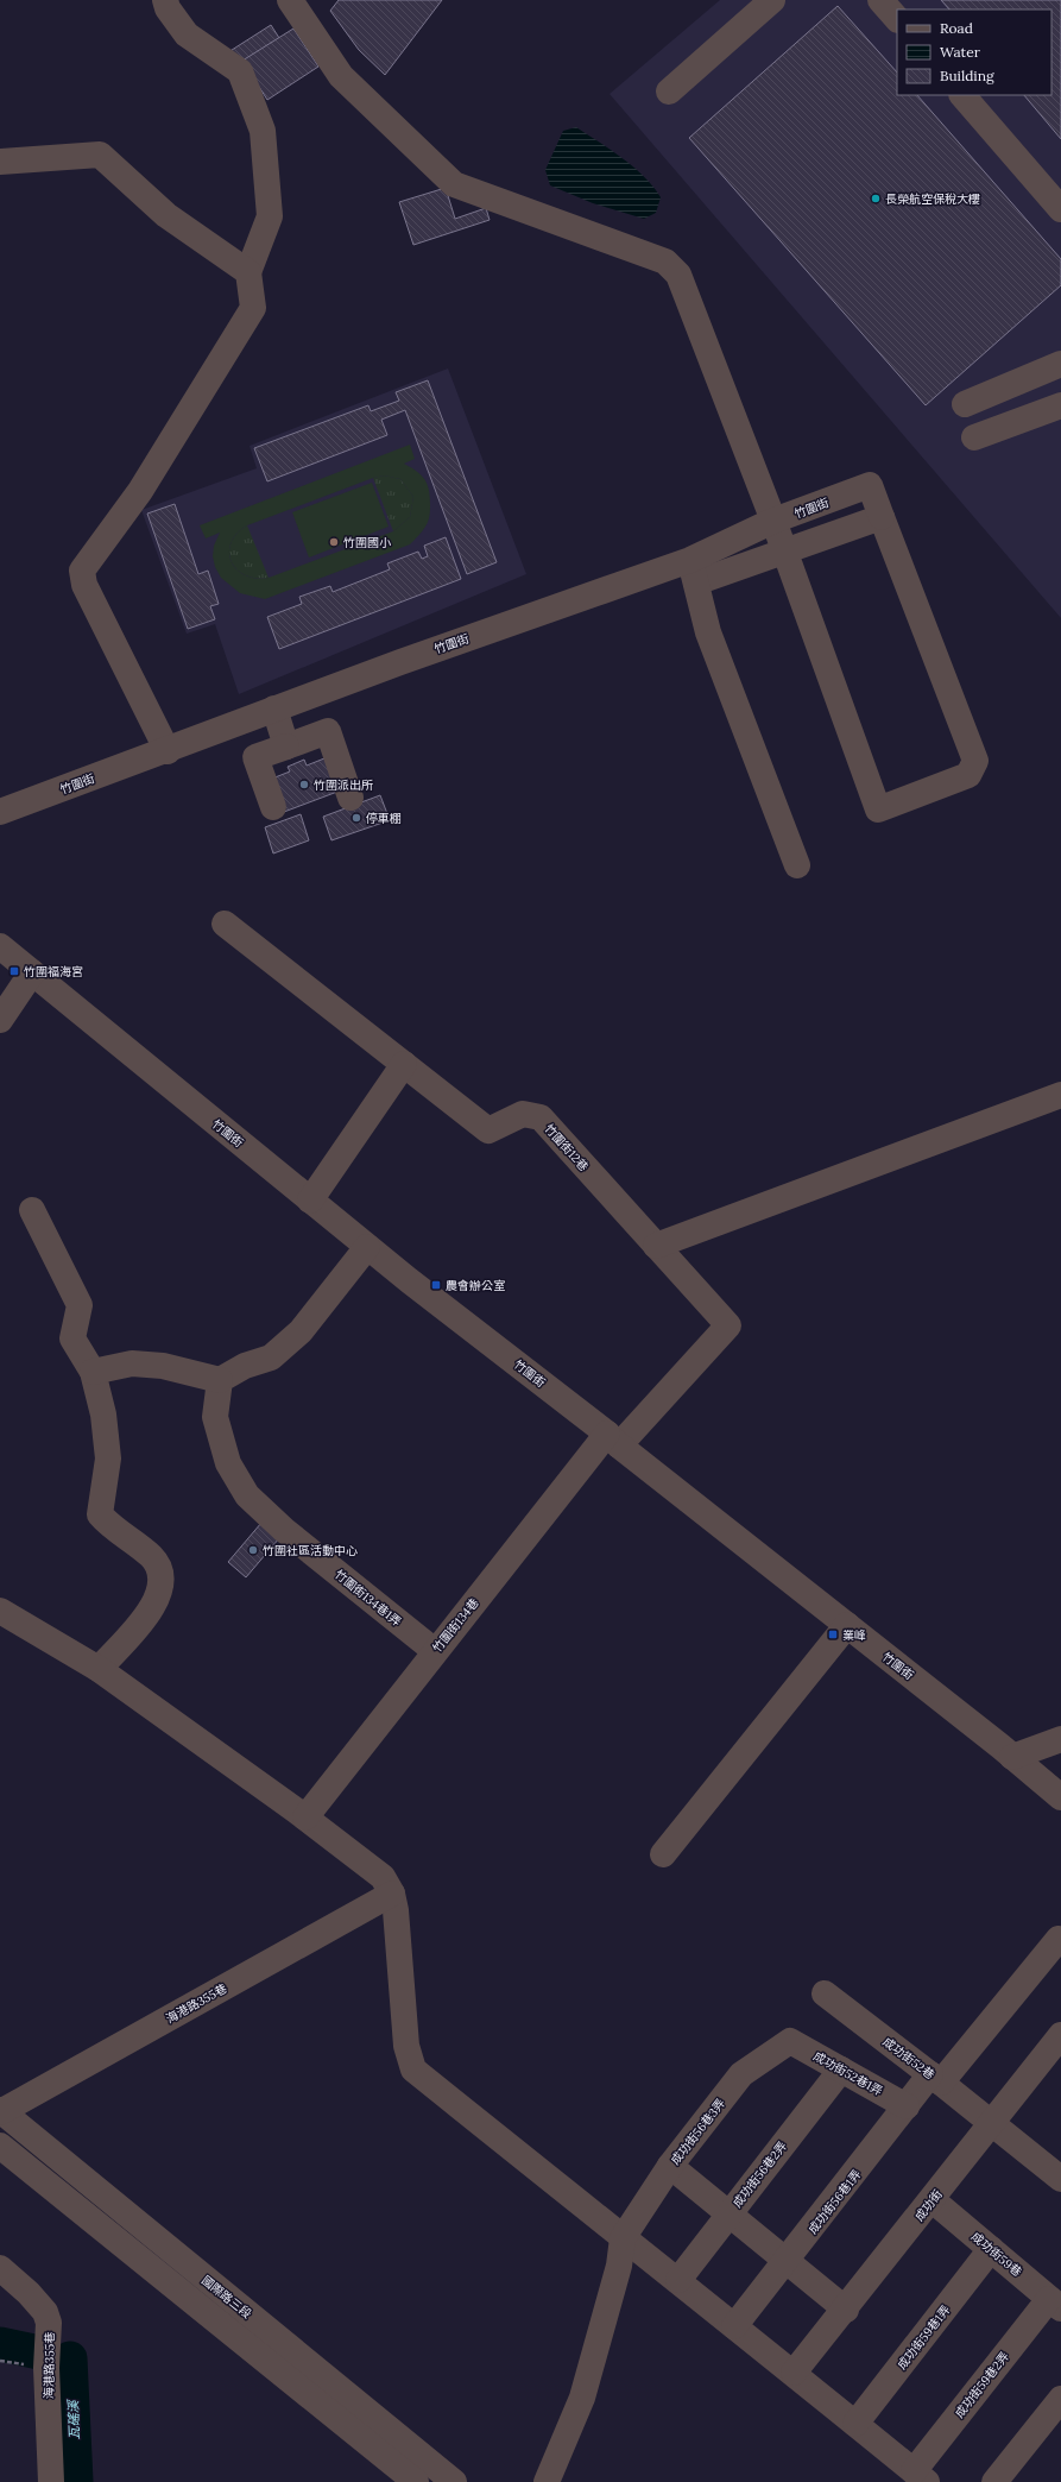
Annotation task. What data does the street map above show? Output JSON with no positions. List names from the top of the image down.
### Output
{
  "streets": {
    "street": [
      "竹圍街",
      "竹圍街12巷",
      "竹圍街134巷1弄",
      "竹圍街134巷",
      "海港路355巷",
      "成功街52巷",
      "成功街52巷1弄",
      "成功街56巷3弄",
      "成功街56巷2弄",
      "成功街56巷1弄",
      "成功街",
      "成功街59巷",
      "國際路三段",
      "成功街59巷1弄",
      "成功街59巷2弄"
    ]
  },
  "crossings": [
    ["竹圍街", "竹圍街12巷"],
    ["竹圍街", "竹圍街134巷"],
    ["竹圍街12巷", "竹圍街134巷"],
    ["竹圍街134巷1弄", "竹圍街134巷"],
    ["海港路355巷", "國際路三段"],
    ["成功街52巷", "成功街56巷1弄"],
    ["成功街52巷", "成功街"],
    ["成功街52巷1弄", "成功街56巷3弄"],
    ["成功街52巷1弄", "成功街56巷2弄"],
    ["成功街52巷1弄", "成功街56巷1弄"],
    ["成功街", "成功街59巷"],
    ["成功街59巷", "成功街59巷1弄"],
    ["成功街59巷", "成功街59巷2弄"]
  ],
  "water": ["瓦磘溪"],
  "places": {
    "other": [
      "長榮航空保稅大樓",
      "竹圍國小",
      "竹圍派出所",
      "停車棚",
      "竹圍社區活動中心"
    ],
    "transit": ["竹圍福海宮", "農會辦公室", "業峰"]
  },
  "legend": ["Road", "Water", "Building"]
}
